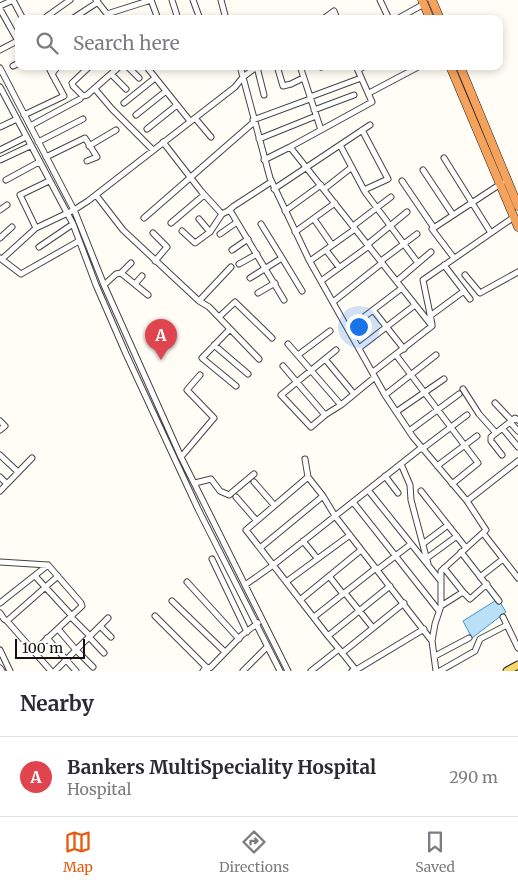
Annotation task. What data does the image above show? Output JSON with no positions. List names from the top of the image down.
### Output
{
  "scale_bar": "100 m",
  "page": {
    "search": "Search here",
    "pins": "A",
    "scale": "100 m",
    "heading": "Nearby",
    "list": [
      {
        "mark": "A",
        "name": "Bankers MultiSpeciality Hospital",
        "note": "Hospital",
        "value": "290 m"
      }
    ],
    "nav": ["Map", "Directions", "Saved"]
  }
}
